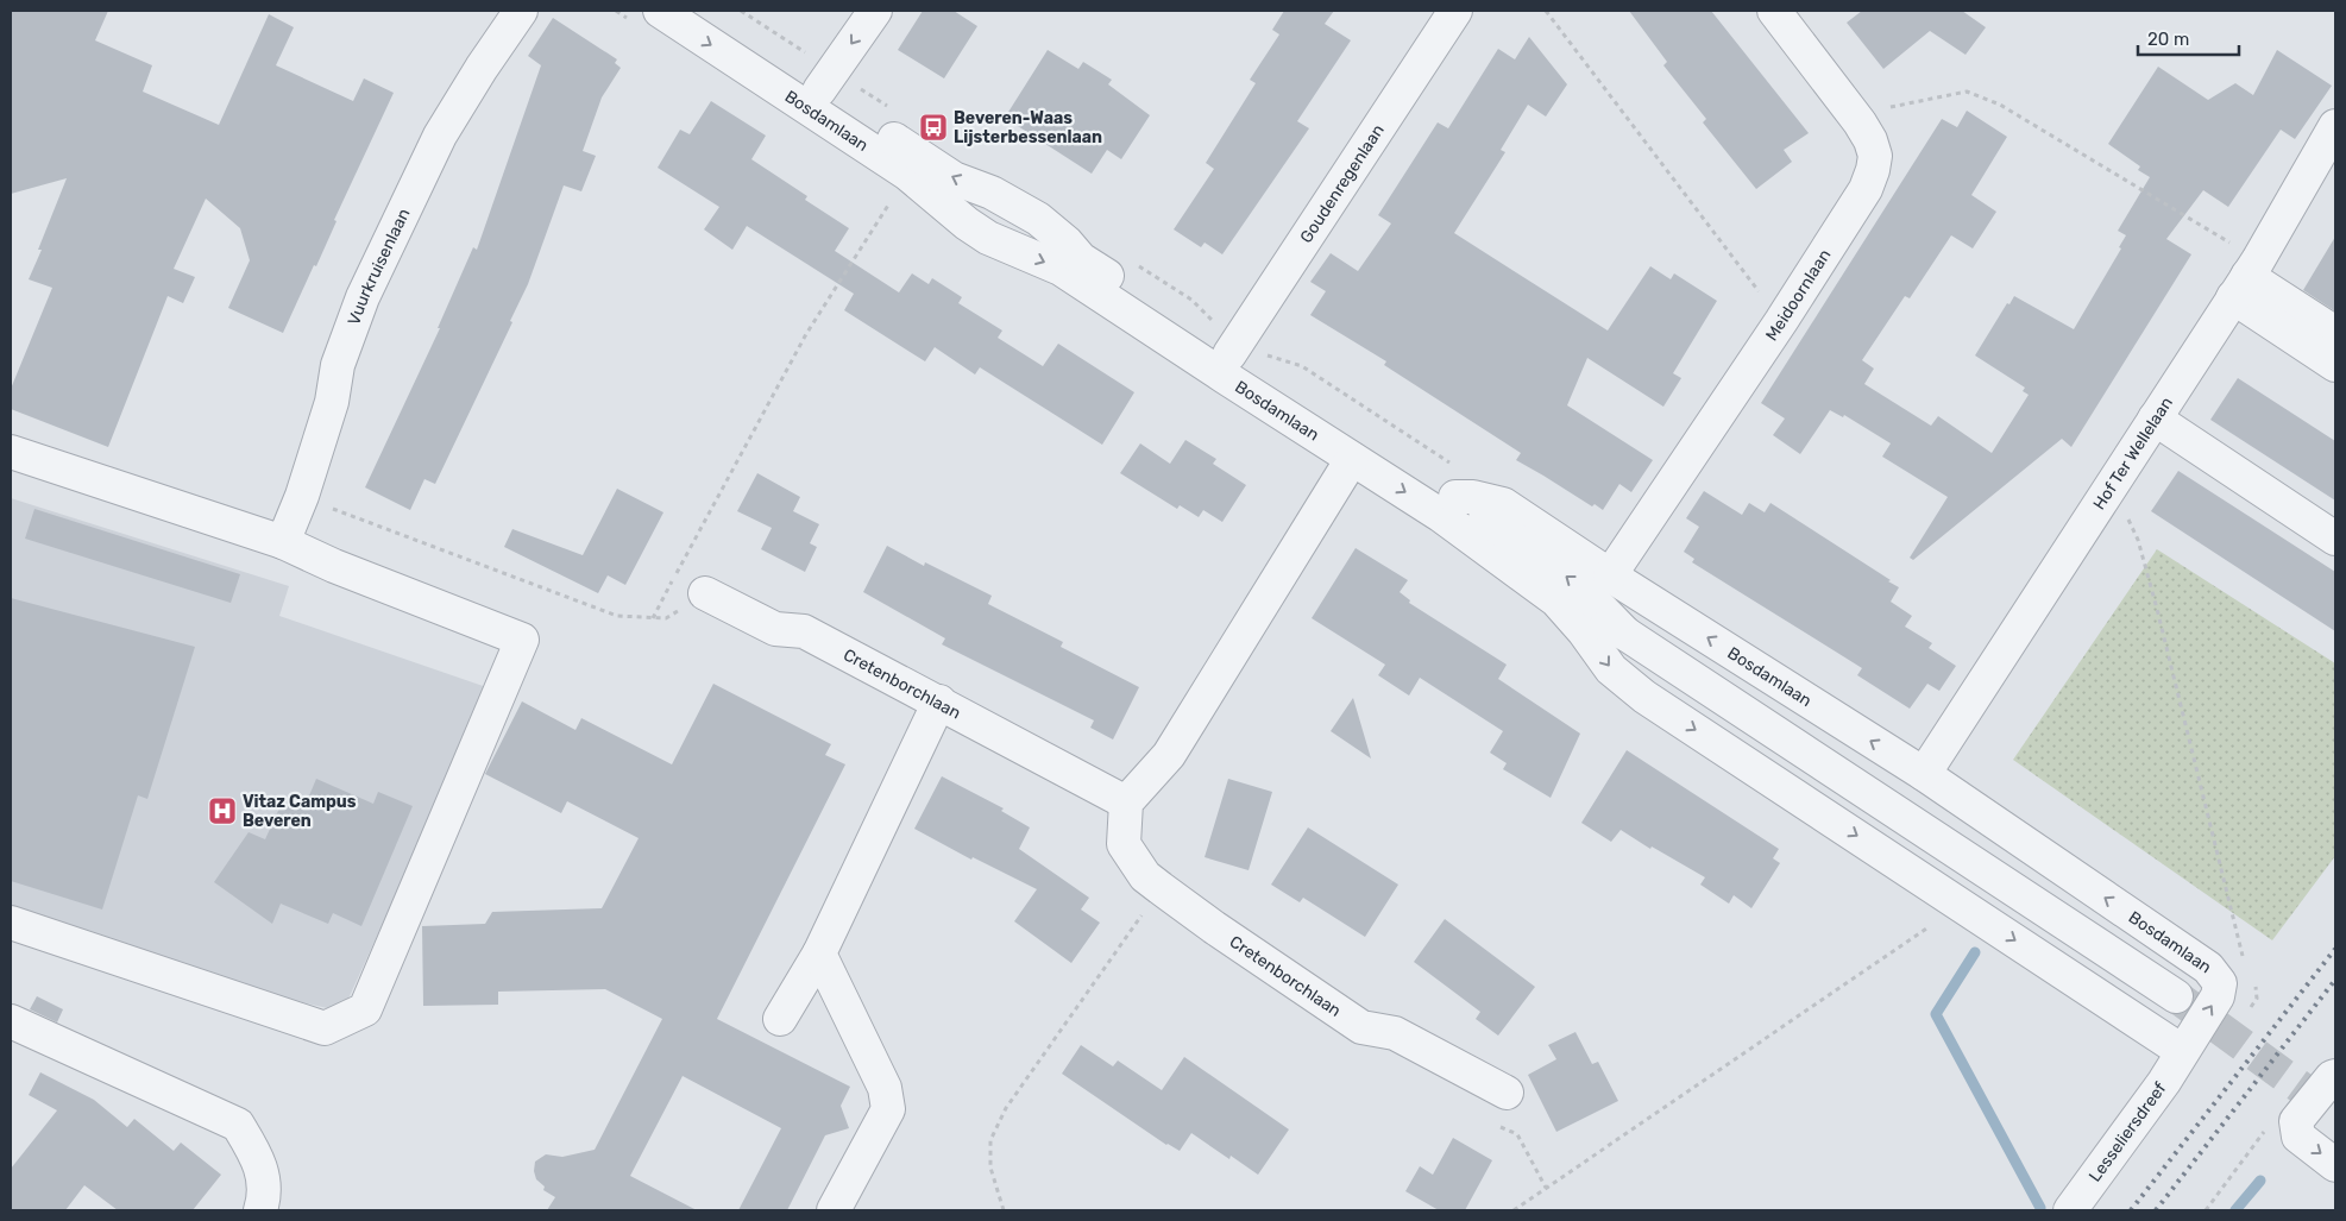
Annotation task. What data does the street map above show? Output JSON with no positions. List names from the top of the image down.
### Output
{
  "streets": {
    "street": [
      "Bosdamlaan",
      "Goudenregenlaan",
      "Vuurkruisenlaan",
      "Meidoornlaan",
      "Hof Ter Wellelaan",
      "Cretenborchlaan",
      "Lesseliersdreef"
    ]
  },
  "crossings": [
    ["Bosdamlaan", "Goudenregenlaan"],
    ["Bosdamlaan", "Meidoornlaan"],
    ["Bosdamlaan", "Hof Ter Wellelaan"],
    ["Bosdamlaan", "Lesseliersdreef"]
  ],
  "places": {
    "bus stop": ["Beveren-Waas Lijsterbessenlaan"],
    "hospital": ["Vitaz Campus Beveren"]
  },
  "scale_bar": "20 m"
}
